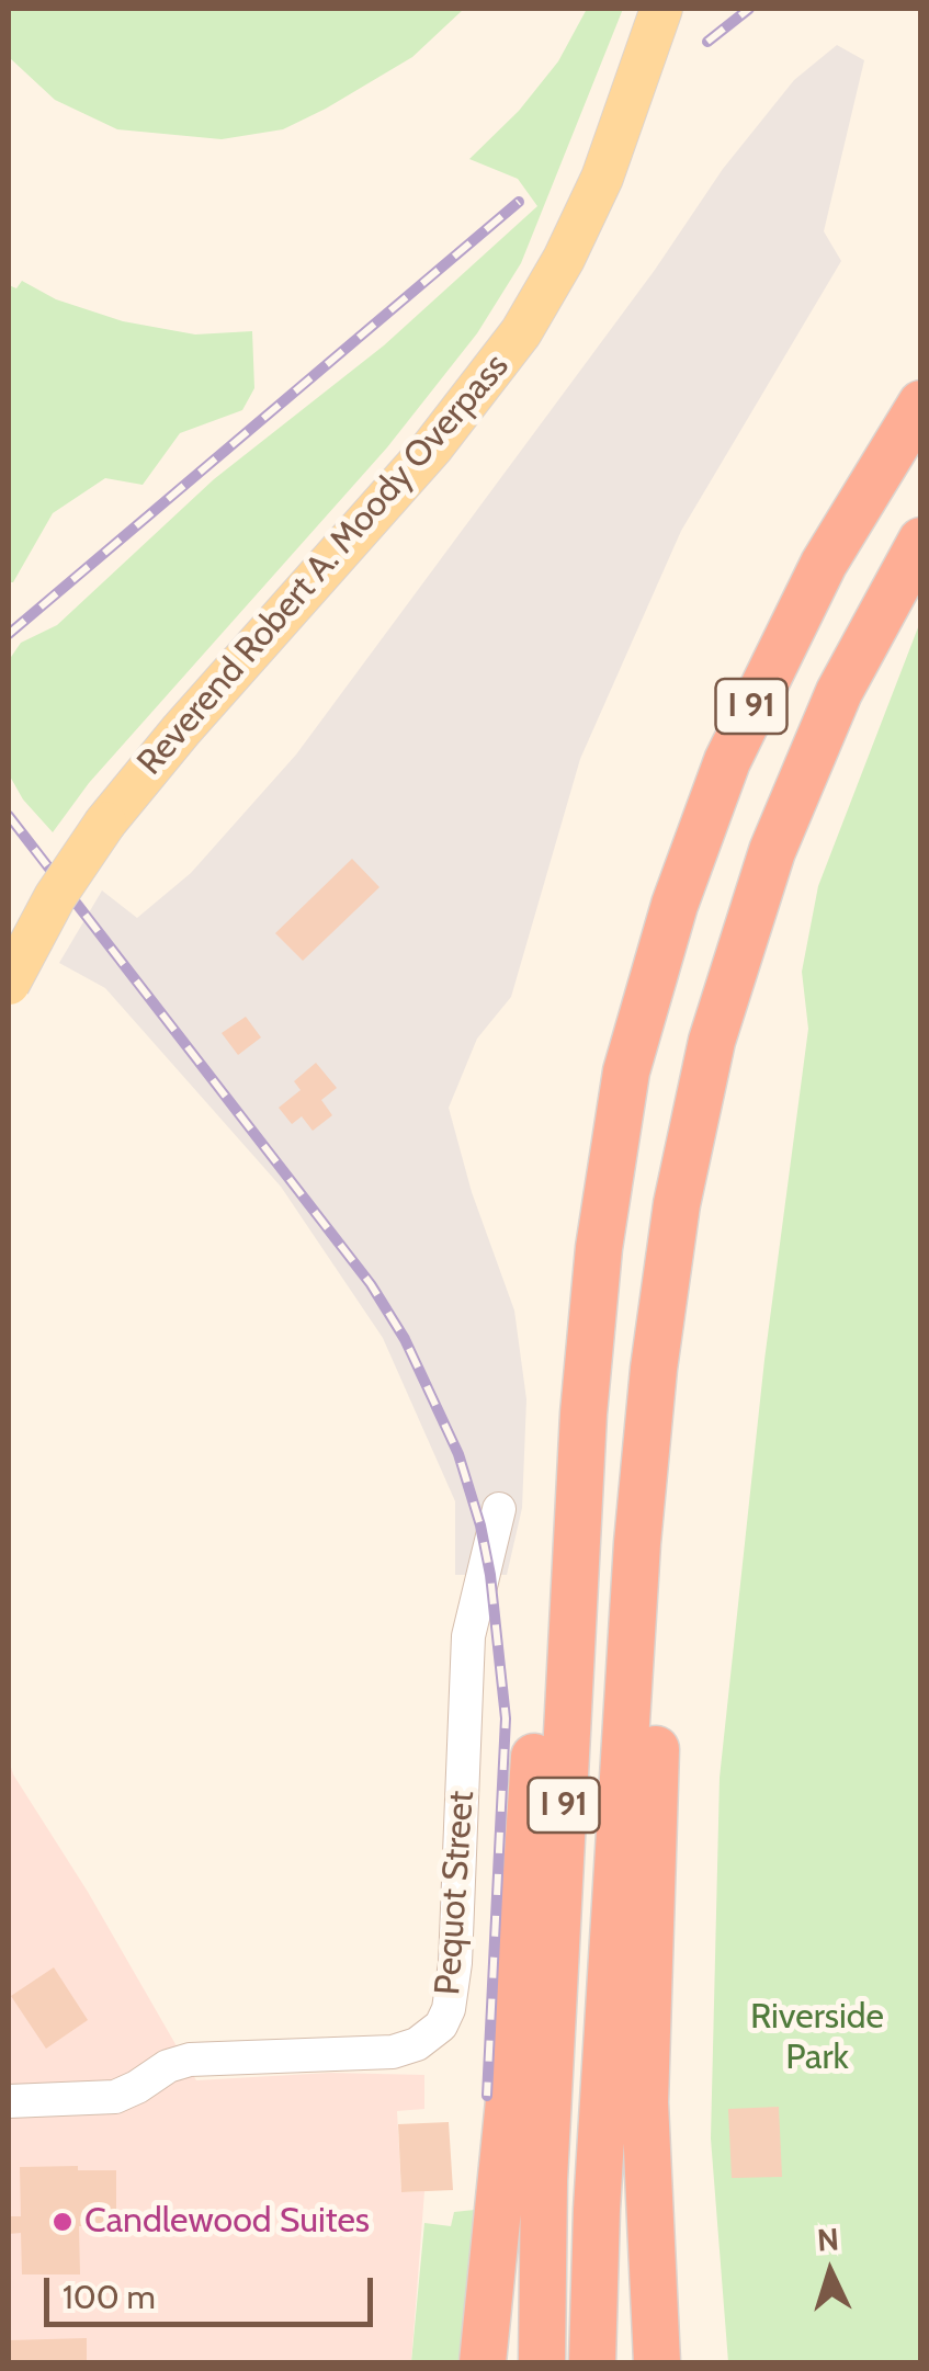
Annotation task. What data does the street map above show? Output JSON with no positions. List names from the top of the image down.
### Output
{
  "streets": {
    "highway": ["I 91"],
    "main road": ["Reverend Robert A. Moody Overpass"],
    "street": ["Pequot Street"]
  },
  "parks": ["Riverside Park"],
  "places": ["Candlewood Suites"],
  "scale_bar": "100 m",
  "north": "top"
}
